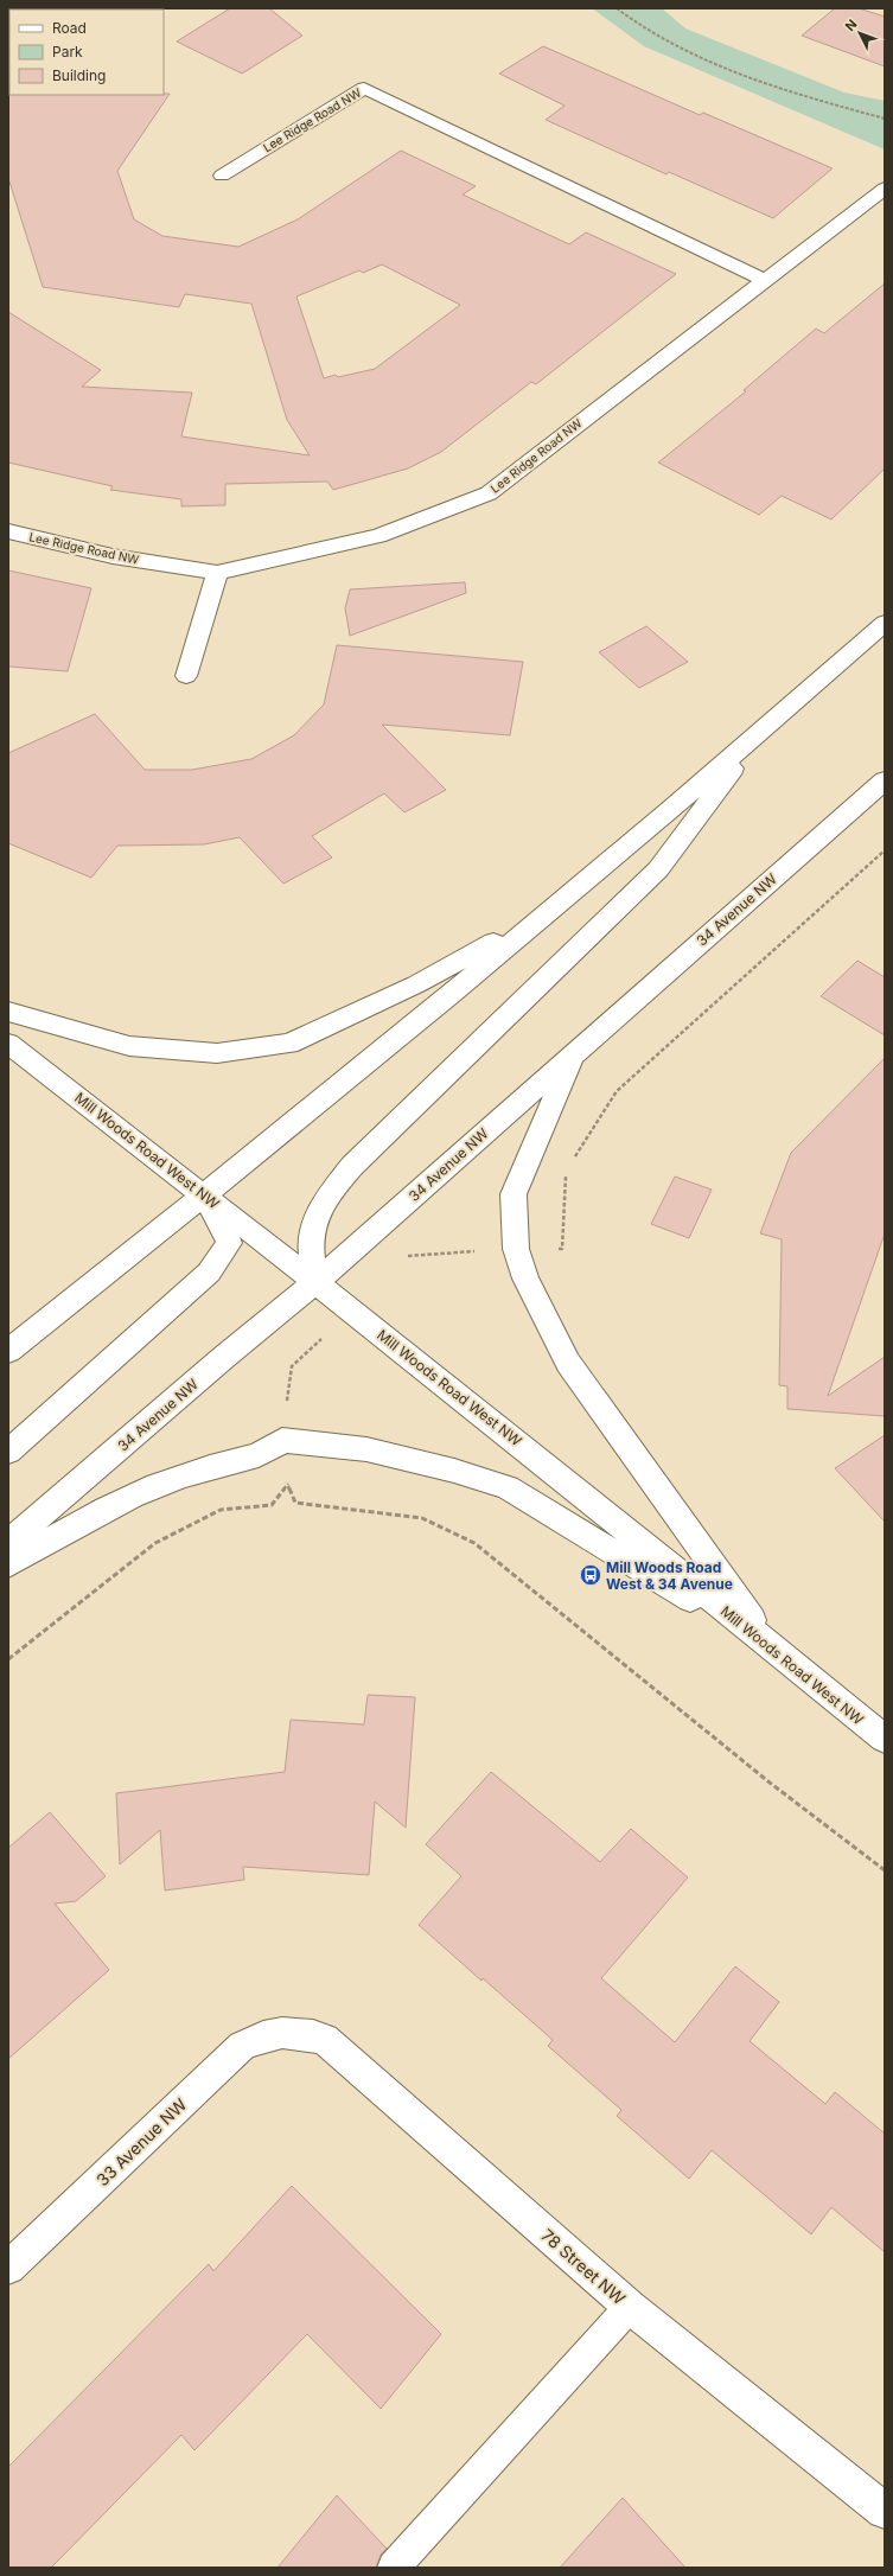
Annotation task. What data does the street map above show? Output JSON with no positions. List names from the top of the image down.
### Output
{
  "streets": {
    "main road": [
      "Lee Ridge Road NW",
      "34 Avenue NW",
      "Mill Woods Road West NW",
      "33 Avenue NW",
      "78 Street NW"
    ]
  },
  "crossings": [
    ["34 Avenue NW", "Mill Woods Road West NW"],
    ["33 Avenue NW", "78 Street NW"]
  ],
  "places": {
    "bus stop": ["Mill Woods Road West & 34 Avenue"]
  },
  "legend": ["Road", "Park", "Building"],
  "north": "top left"
}
